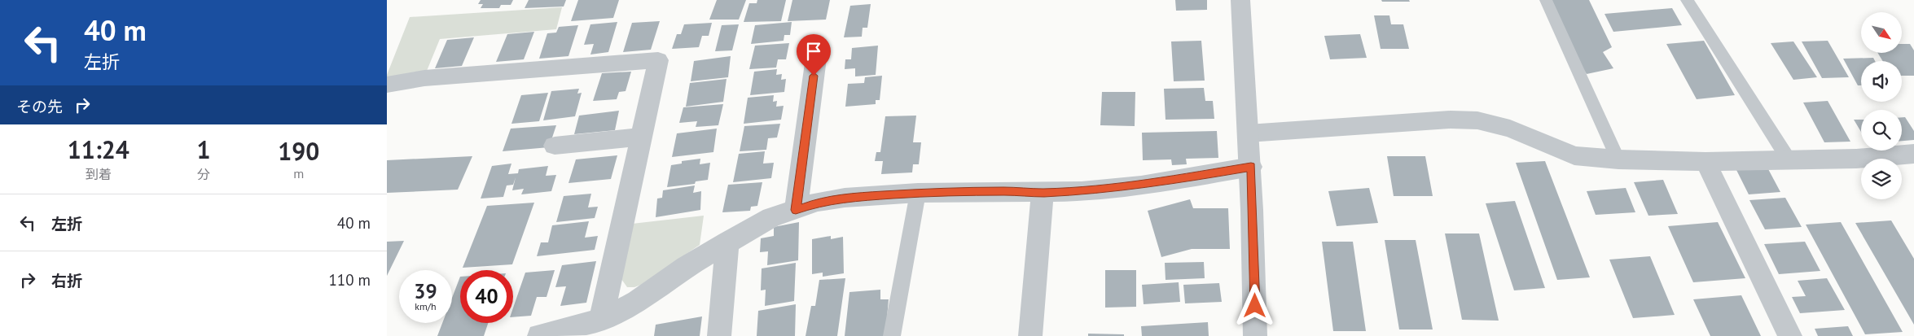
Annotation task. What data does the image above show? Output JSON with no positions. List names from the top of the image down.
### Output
{
  "north": "bottom right",
  "page": {
    "turn": ["40 m", "左折"],
    "then": "その先",
    "eta": [
      "11:24",
      "到着",
      "1",
      "分",
      "190",
      "m"
    ],
    "list": [
      {
        "name": "左折",
        "value": "40 m"
      },
      {
        "name": "右折",
        "value": "110 m"
      }
    ],
    "speed": "39 km/h",
    "limit": "40"
  }
}
